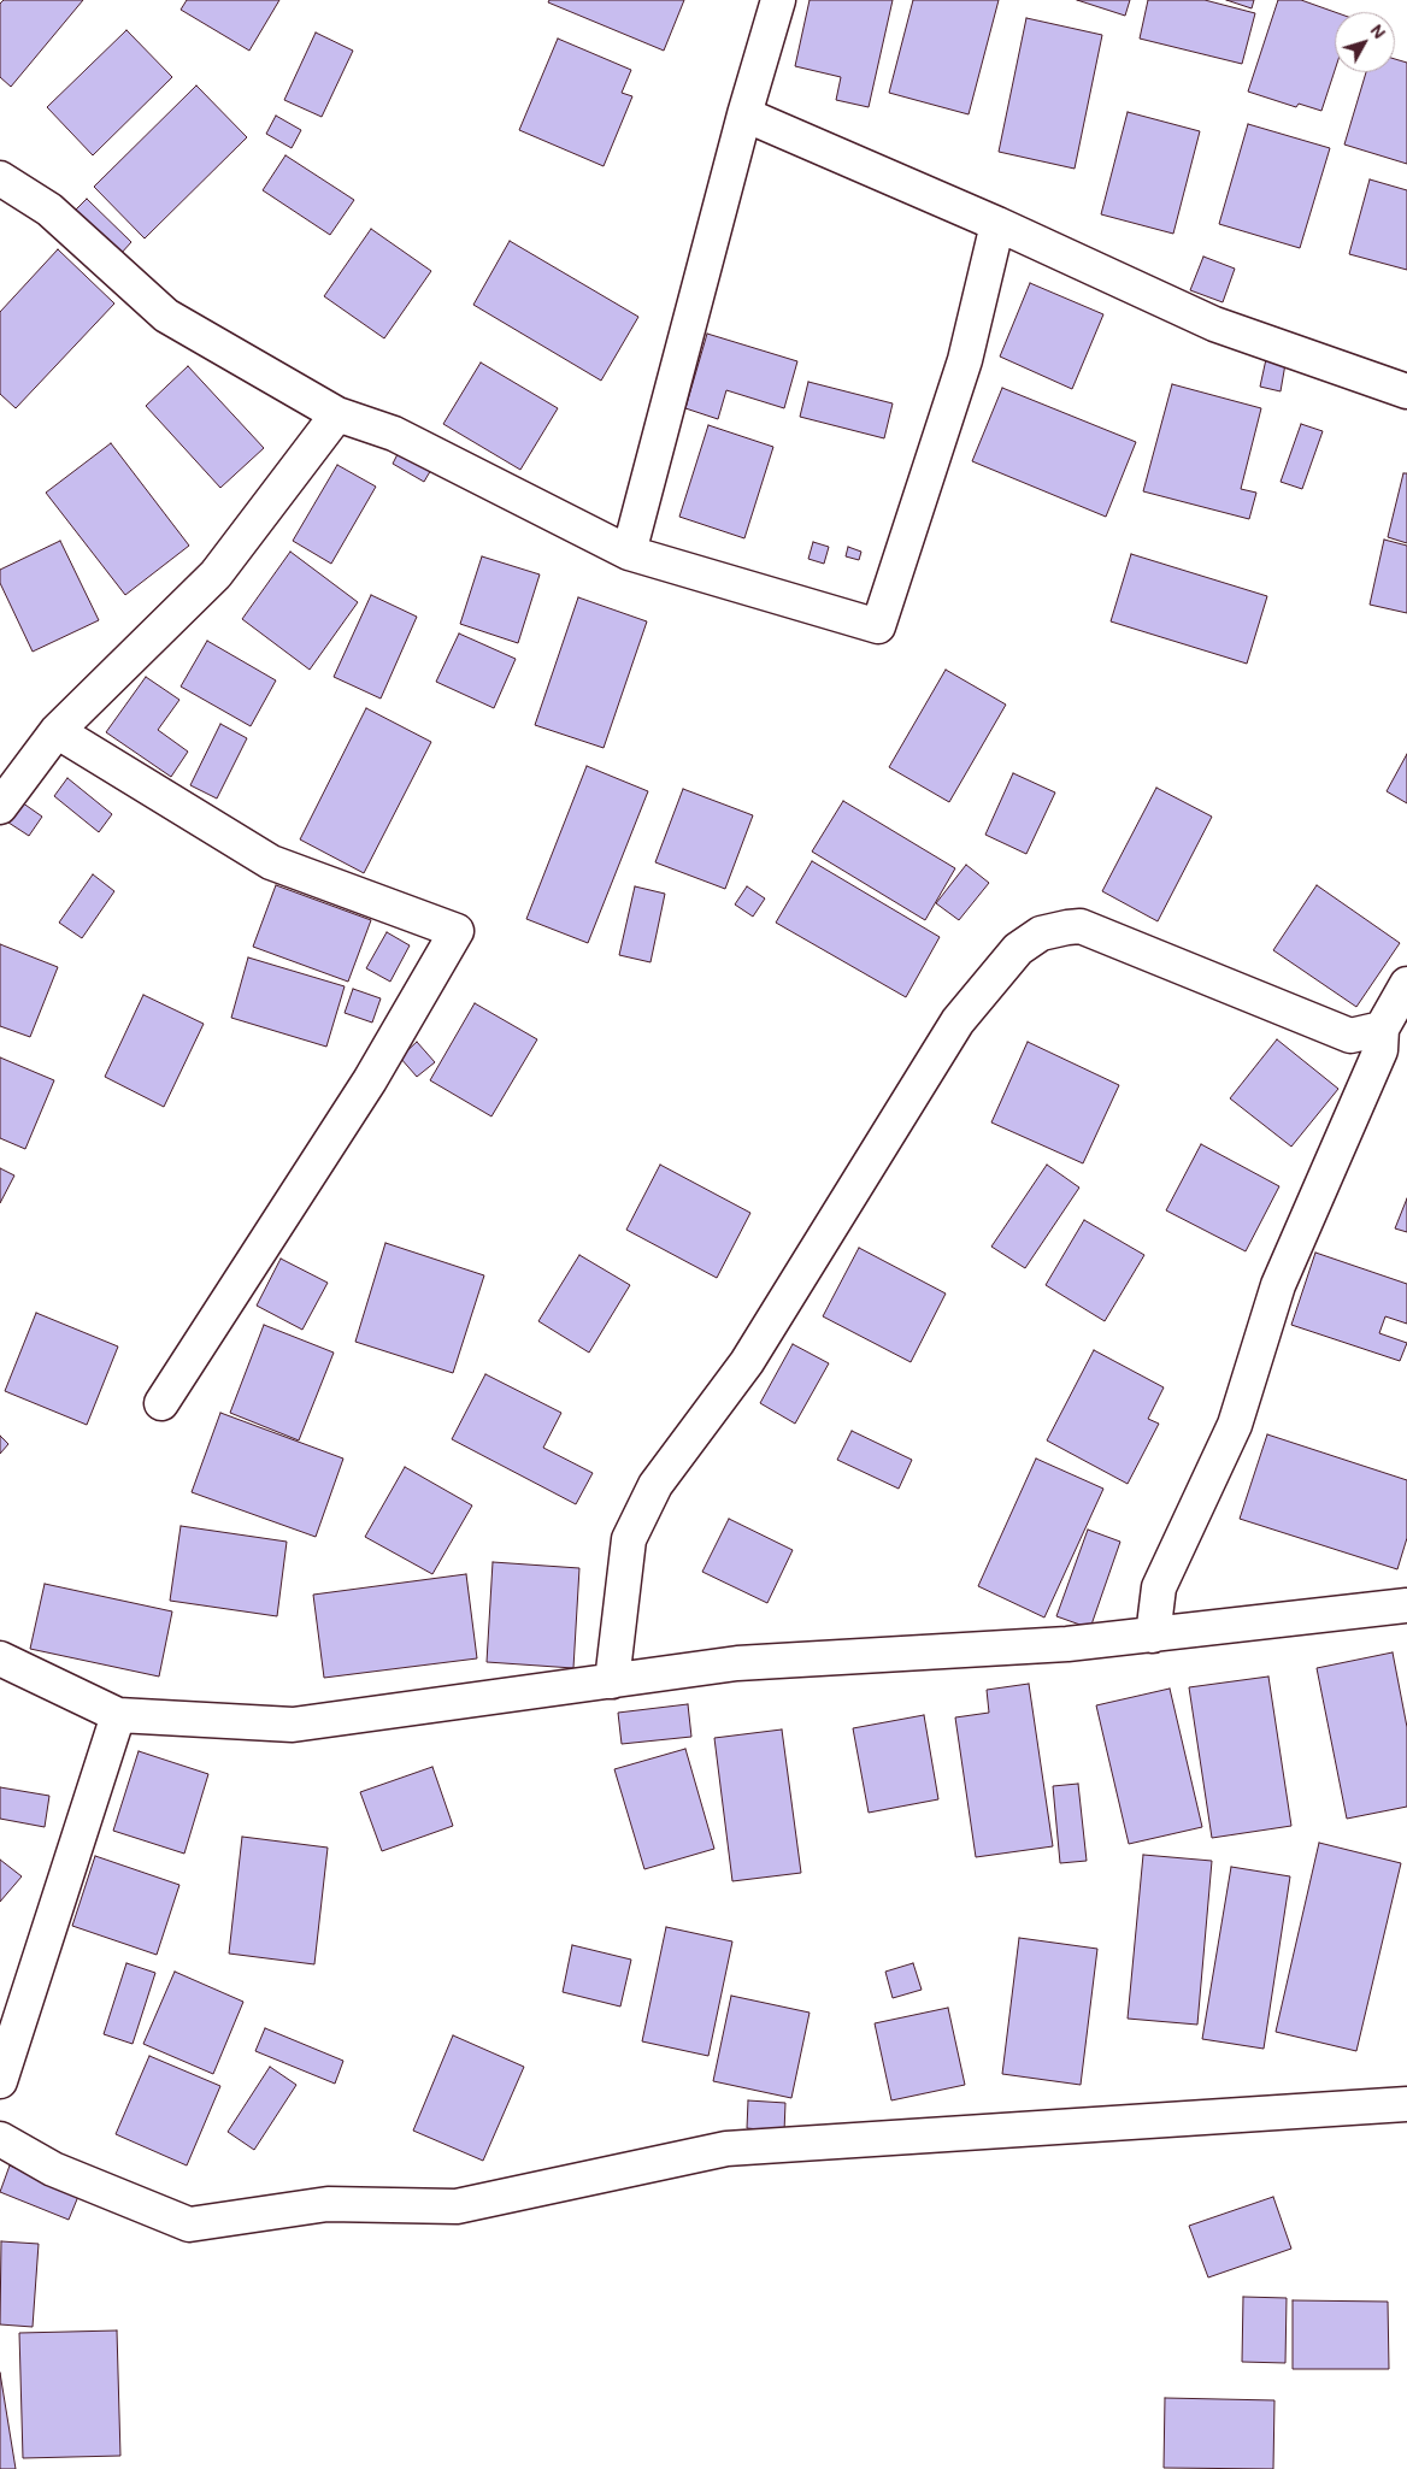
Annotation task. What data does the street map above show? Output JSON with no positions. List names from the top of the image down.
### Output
{
  "north": "top right"
}
